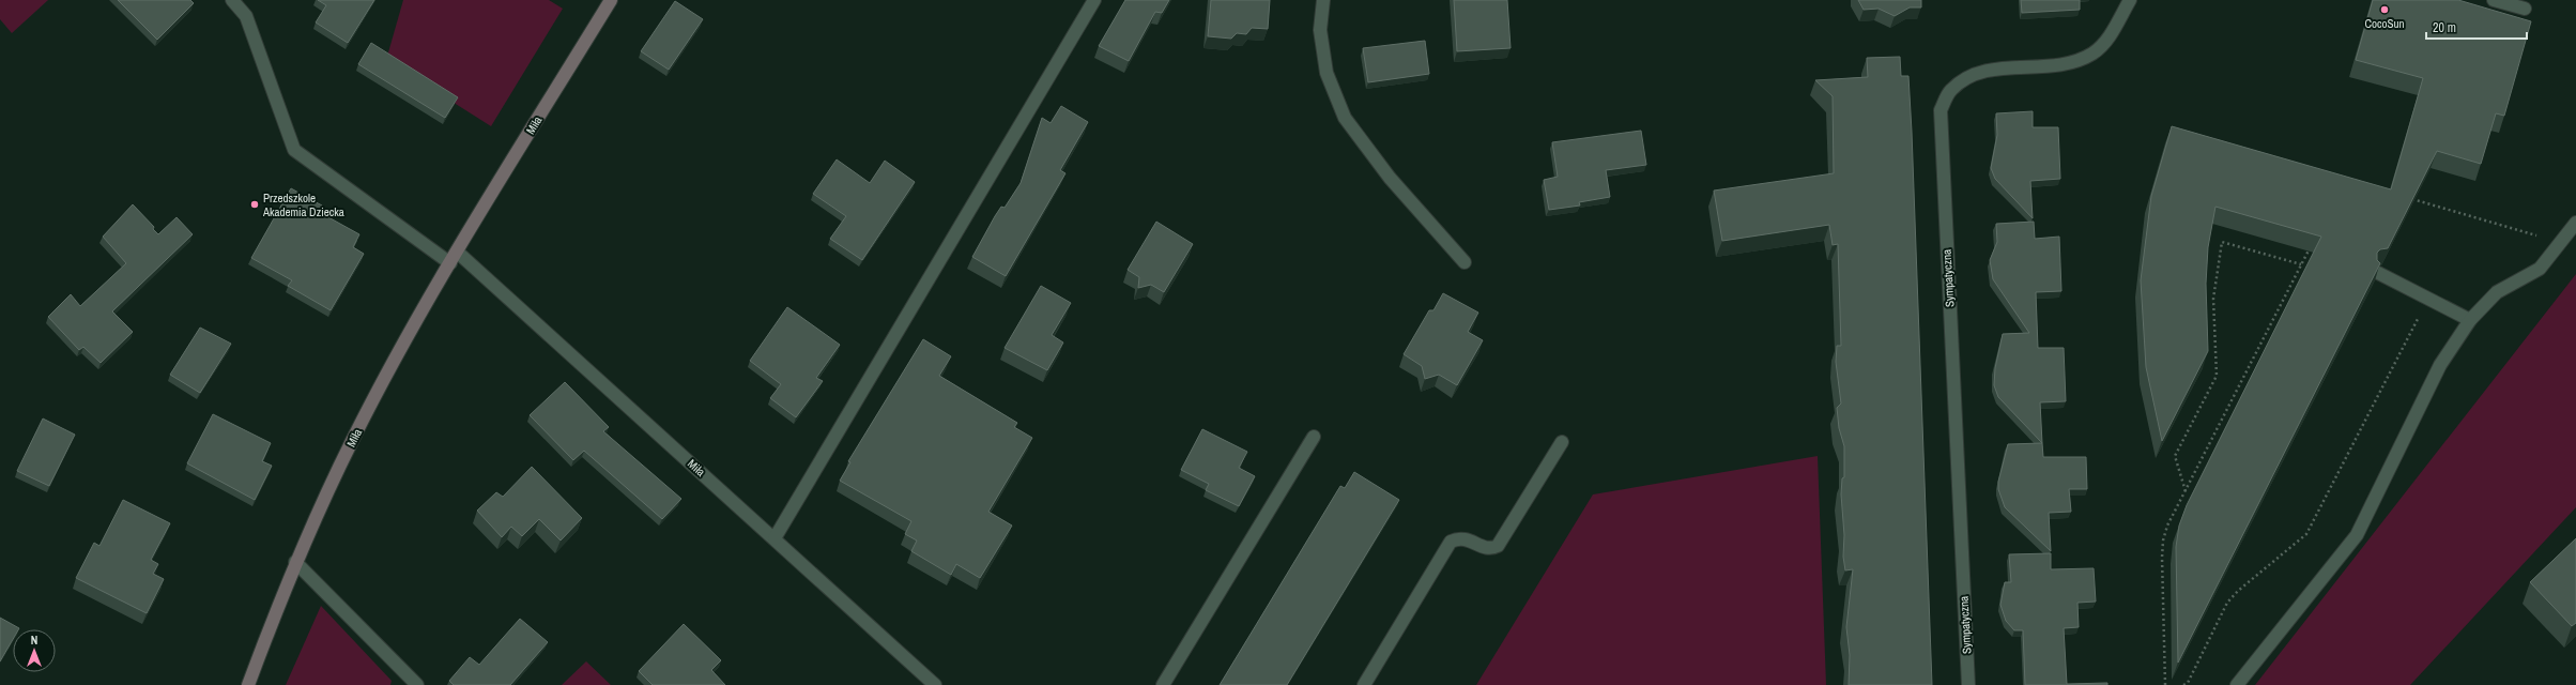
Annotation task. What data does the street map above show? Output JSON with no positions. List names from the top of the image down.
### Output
{
  "streets": {
    "street": ["Miła", "Sympatyczna"]
  },
  "places": ["CocoSun", "Przedszkole Akademia Dziecka"],
  "scale_bar": "20 m",
  "north": "top"
}
